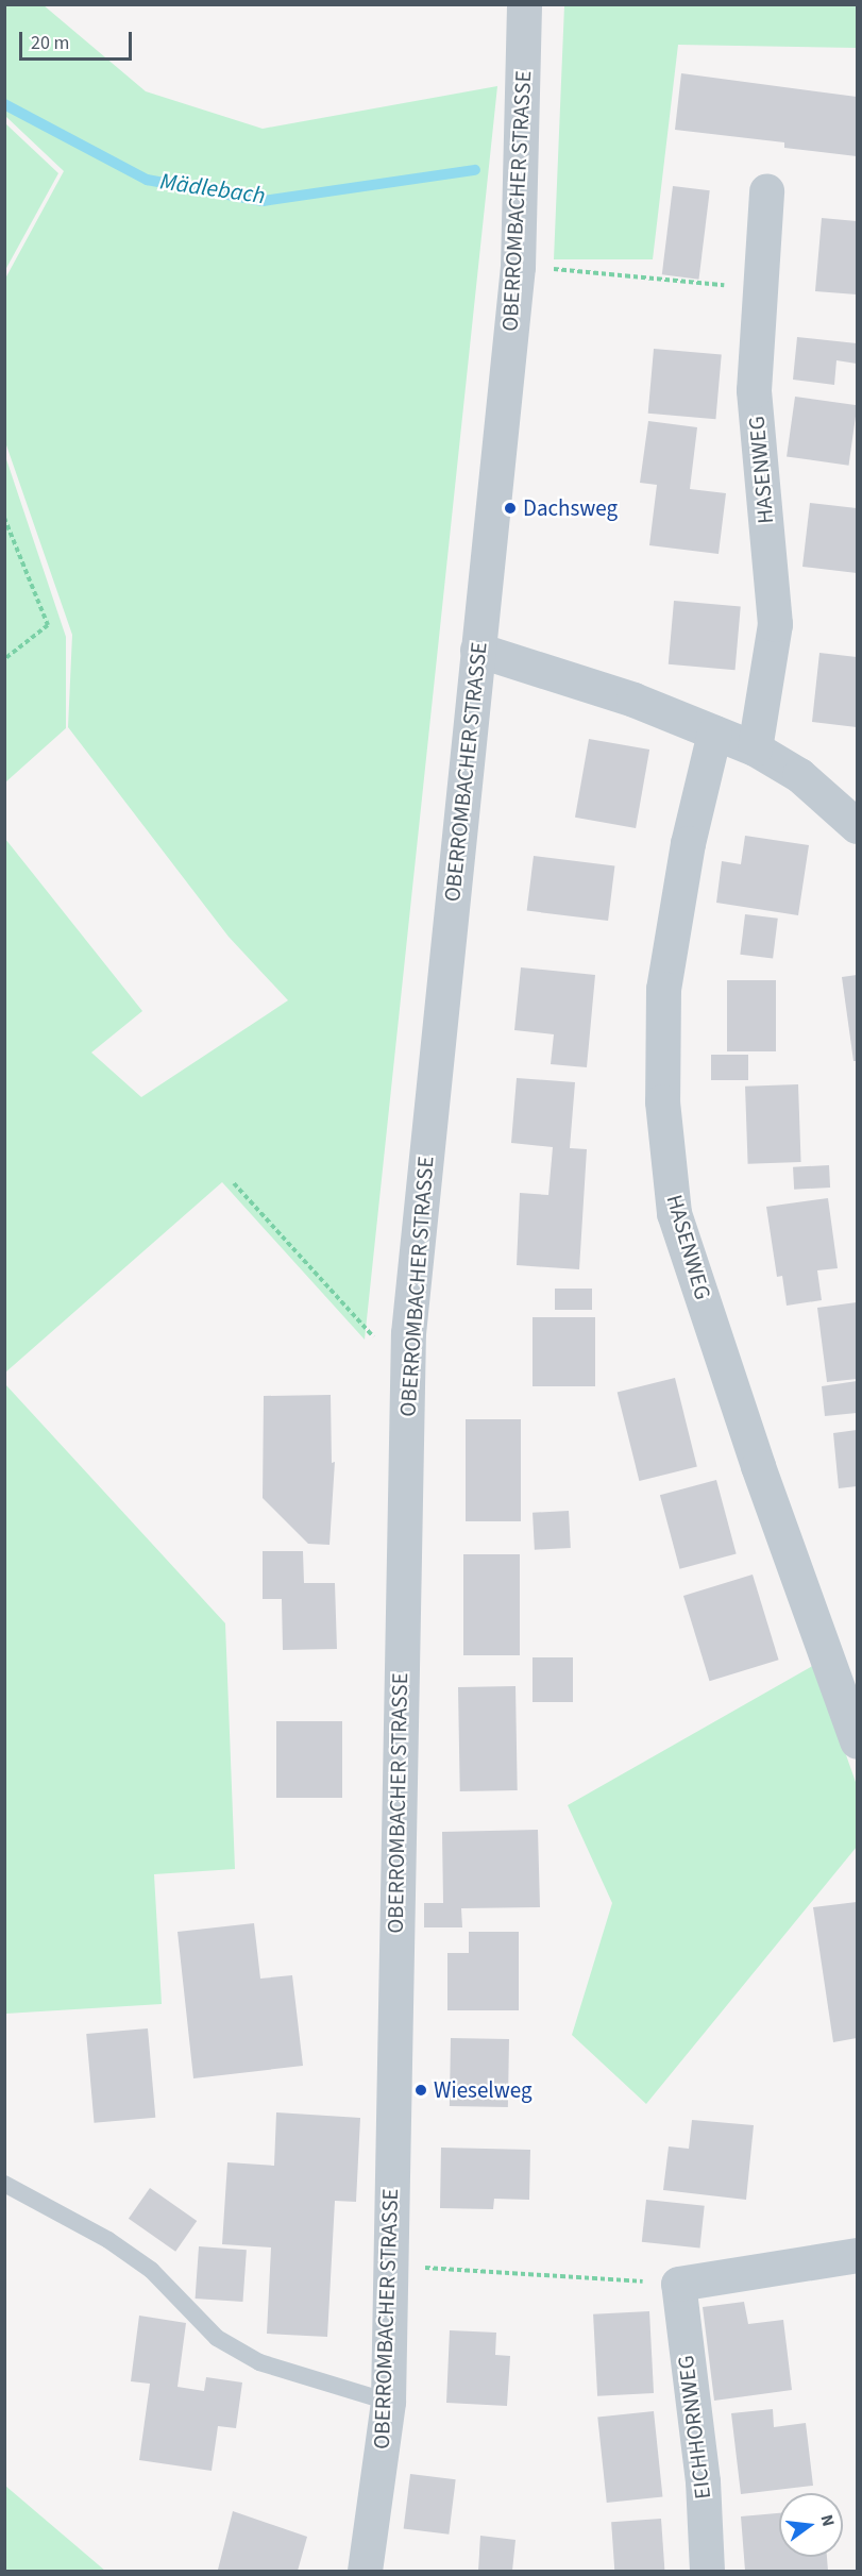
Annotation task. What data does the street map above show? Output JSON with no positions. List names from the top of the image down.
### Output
{
  "streets": {
    "street": ["OBERROMBACHER STRASSE", "HASENWEG", "EICHHORNWEG"]
  },
  "water": ["Mädlebach"],
  "places": ["Dachsweg", "Wieselweg"],
  "scale_bar": "20 m",
  "north": "right"
}
